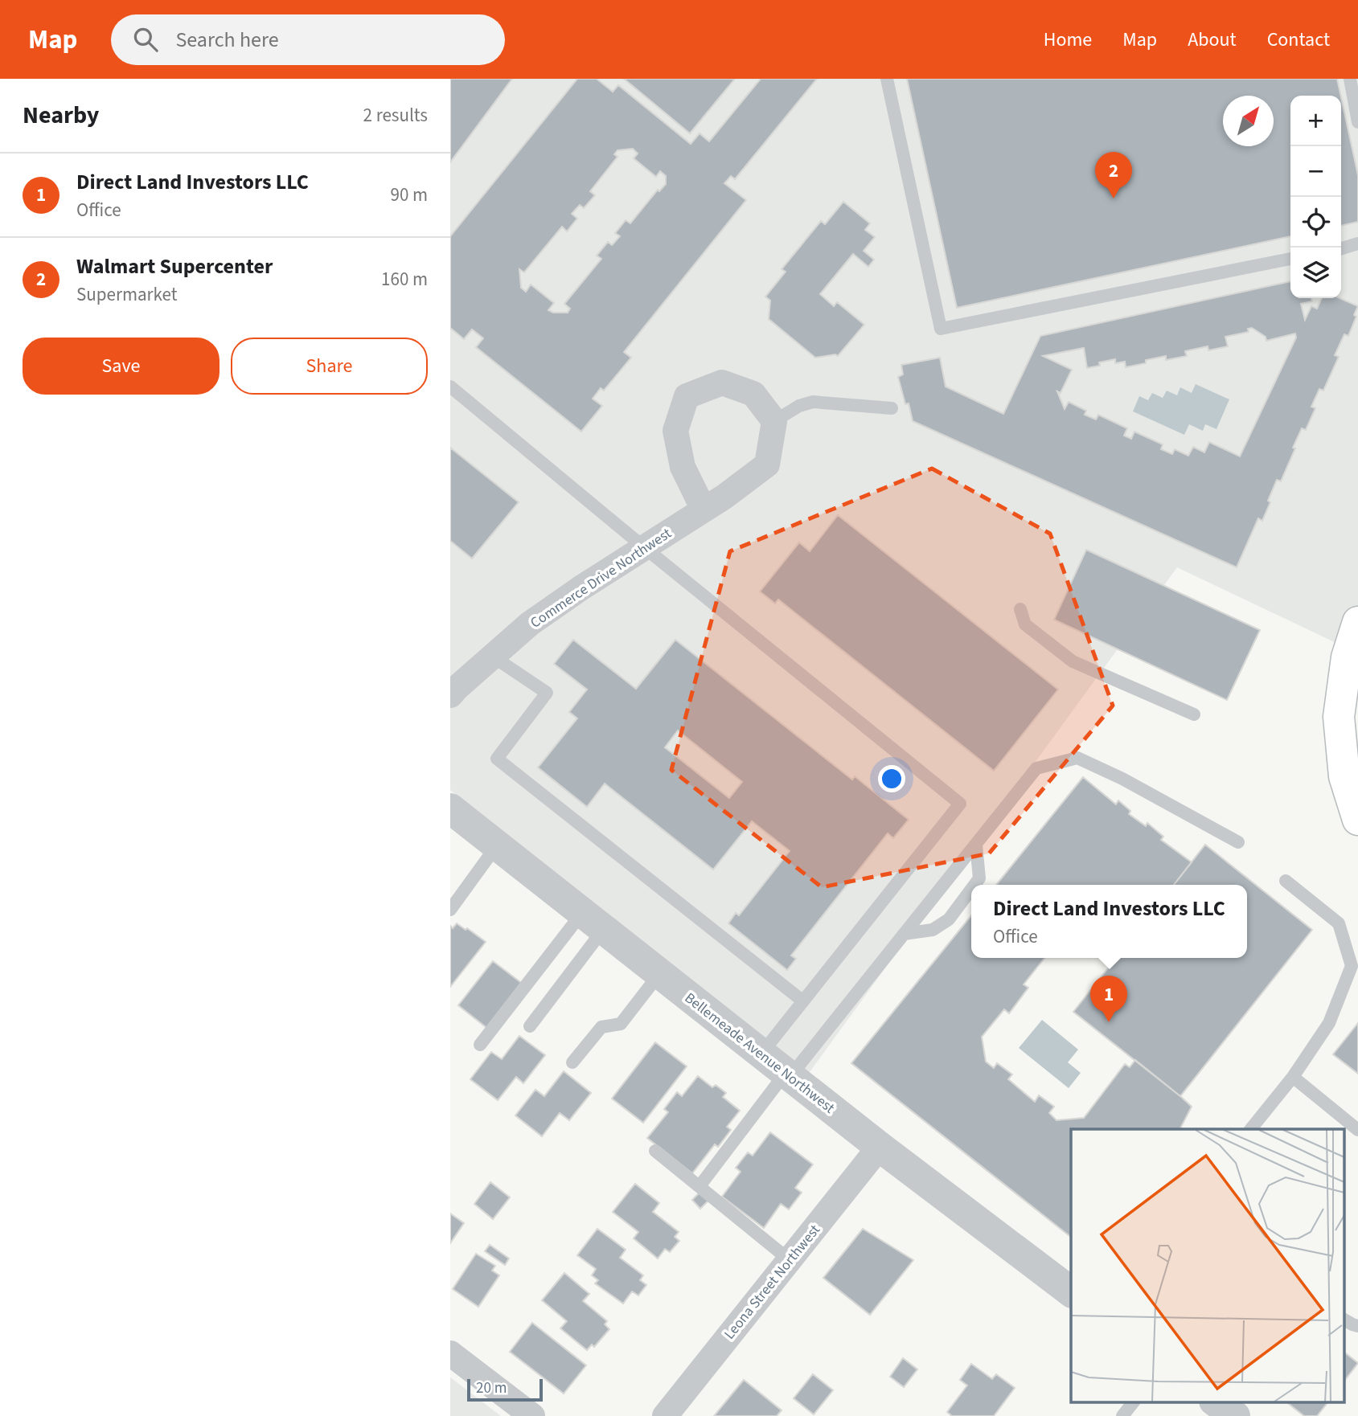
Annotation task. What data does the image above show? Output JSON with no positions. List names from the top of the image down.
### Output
{
  "streets": {
    "street": ["Commerce Drive Northwest", "Bellemeade Avenue Northwest", "Leona Street Northwest"]
  },
  "crossings": [
    ["Bellemeade Avenue Northwest", "Leona Street Northwest"]
  ],
  "scale_bar": "20 m",
  "north": "top right",
  "page": {
    "header": "Map",
    "search": "Search here",
    "nav": [
      "Home",
      "Map",
      "About",
      "Contact"
    ],
    "heading": ["Nearby", "2 results"],
    "map_buttons": ["+", "−"],
    "list": [
      {
        "mark": "1",
        "name": "Direct Land Investors LLC",
        "note": "Office",
        "value": "90 m"
      },
      {
        "mark": "2",
        "name": "Walmart Supercenter",
        "note": "Supermarket",
        "value": "160 m"
      }
    ],
    "pins": ["2", "1"],
    "buttons": ["Save", "Share"],
    "popup": ["Direct Land Investors LLC", "Office"],
    "scale": "20 m"
  }
}
